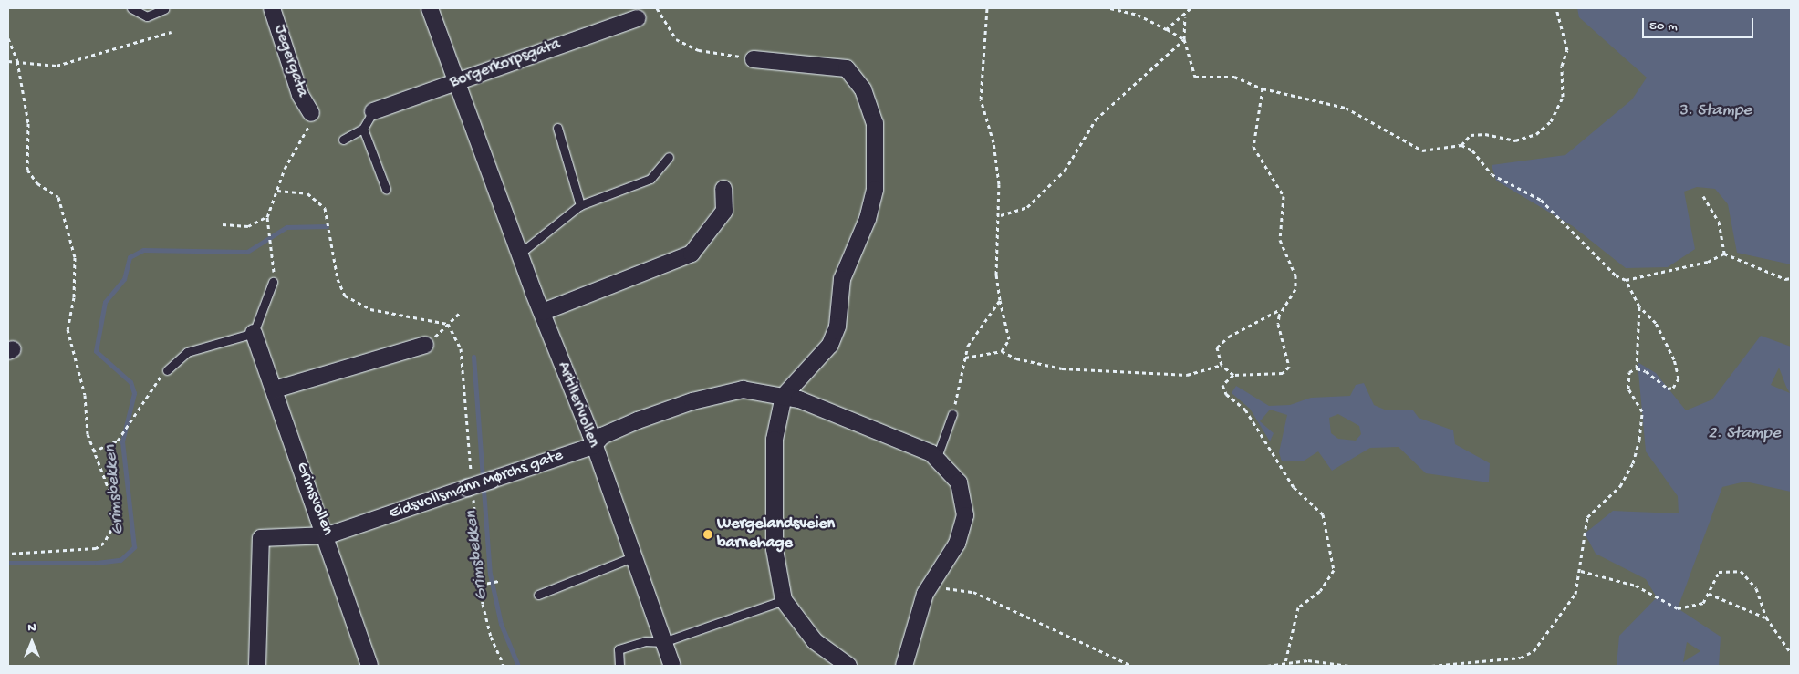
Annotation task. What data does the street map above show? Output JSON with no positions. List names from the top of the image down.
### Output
{
  "streets": {
    "street": [
      "Jegergata",
      "Borgerkorpsgata",
      "Artillerivollen",
      "Eidsvollsmann Mørchs gate",
      "Grimsvollen"
    ]
  },
  "crossings": [
    ["Borgerkorpsgata", "Artillerivollen"],
    ["Artillerivollen", "Eidsvollsmann Mørchs gate"],
    ["Eidsvollsmann Mørchs gate", "Grimsvollen"]
  ],
  "water": ["3. Stampe", "2. Stampe", "Grimsbekken"],
  "places": ["Wergelandsveien barnehage"],
  "scale_bar": "50 m",
  "north": "top"
}
